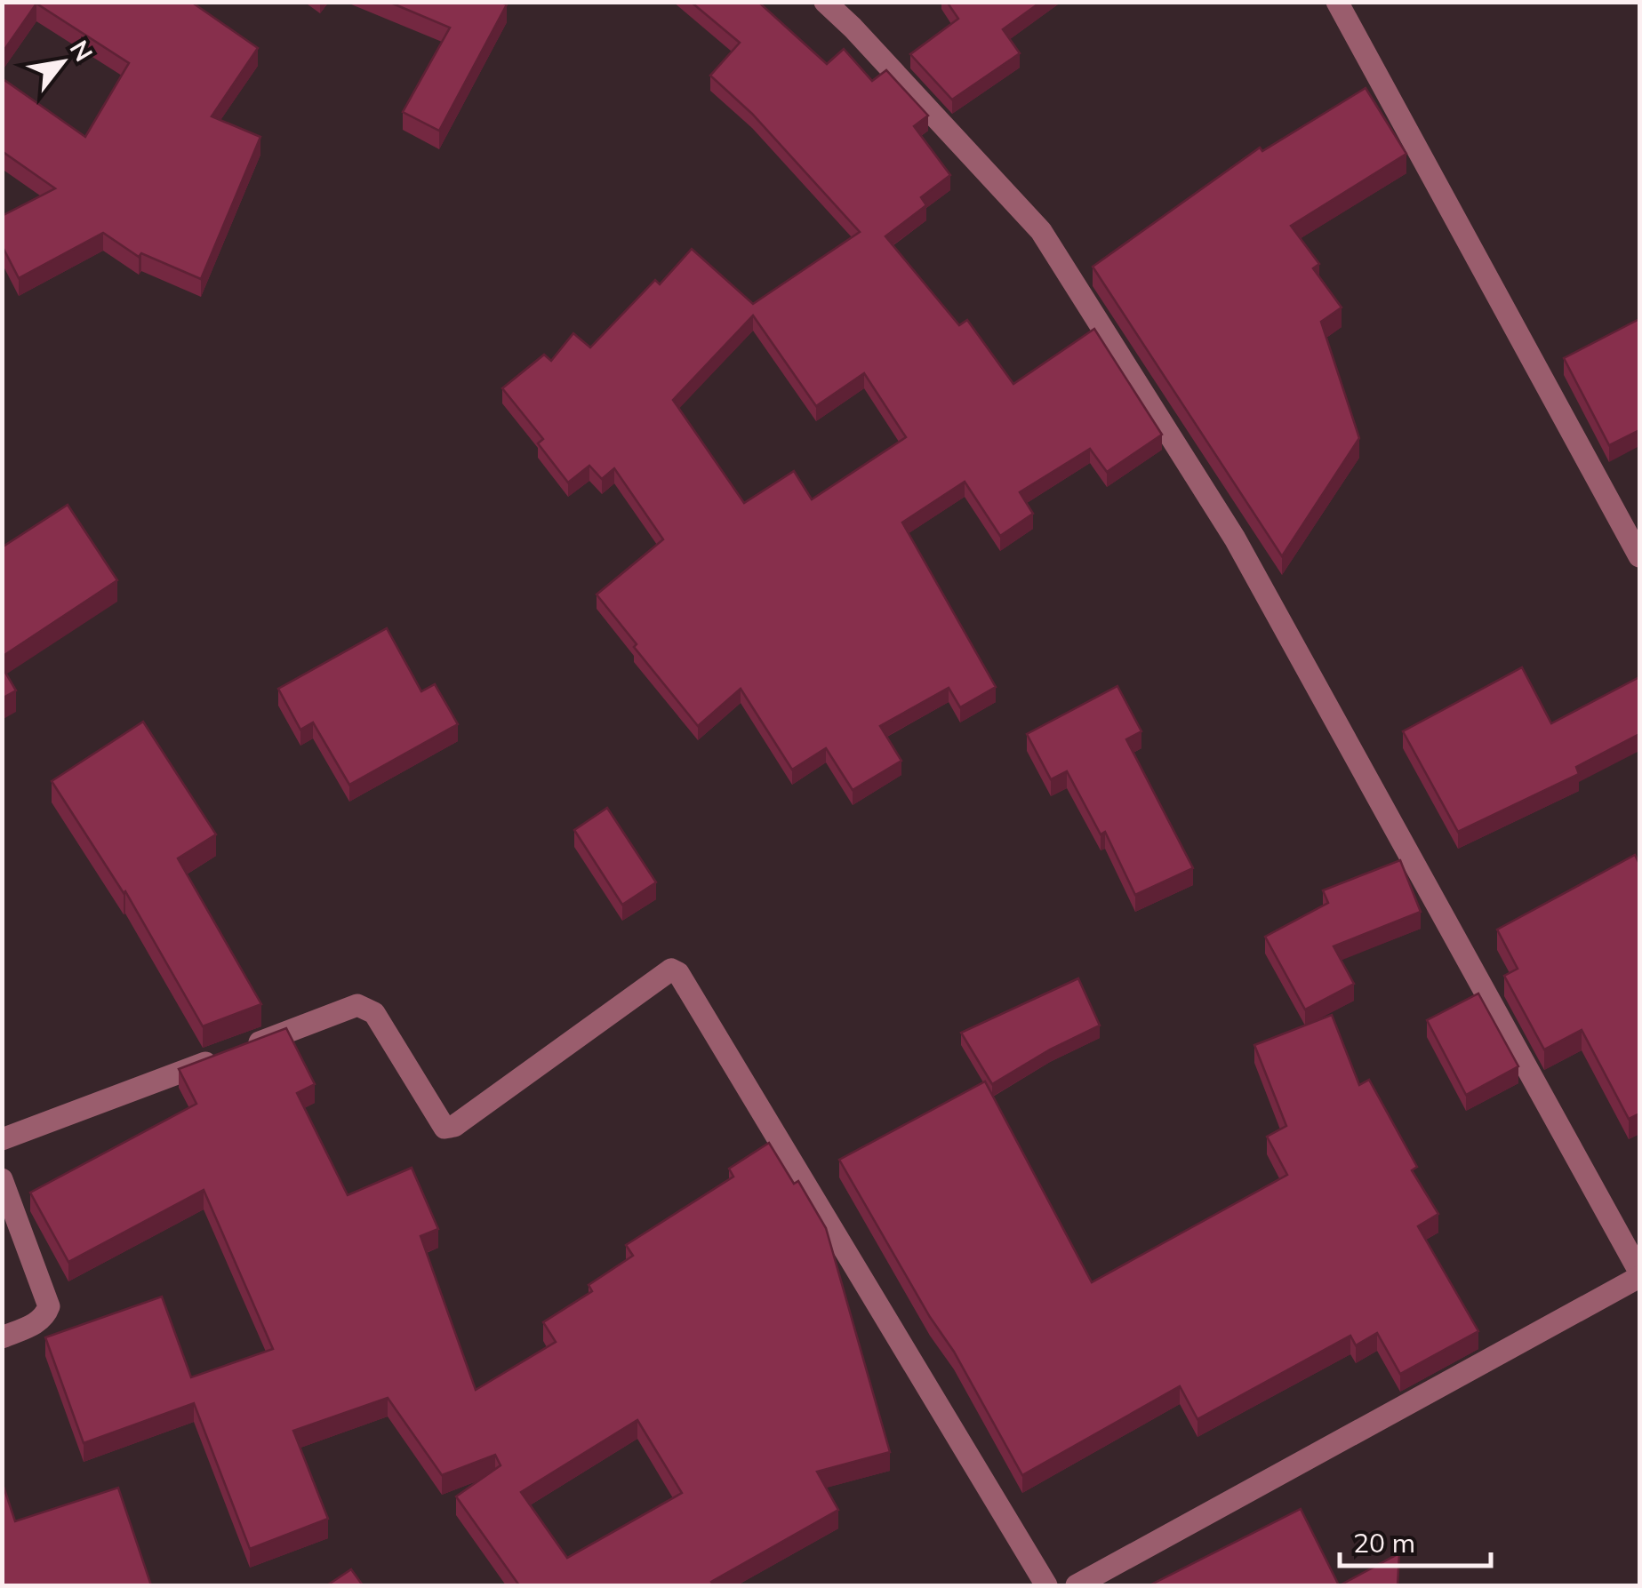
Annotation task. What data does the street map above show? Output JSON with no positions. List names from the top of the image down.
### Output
{
  "scale_bar": "20 m",
  "north": "top right"
}
